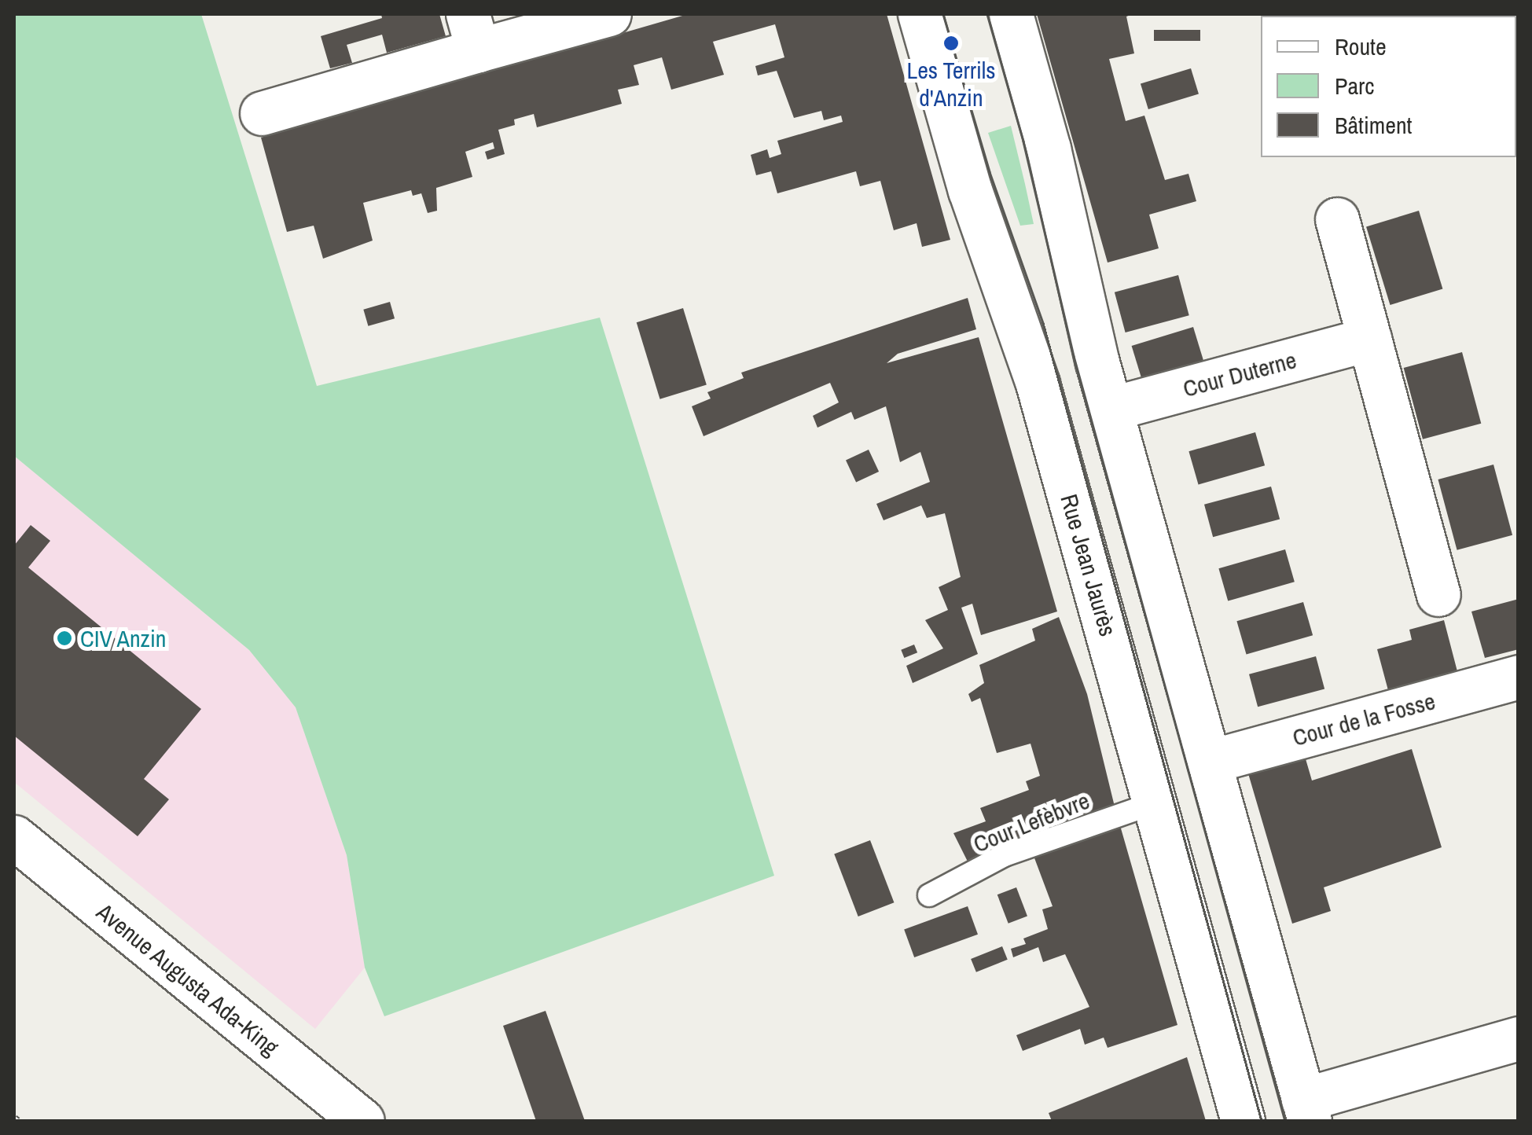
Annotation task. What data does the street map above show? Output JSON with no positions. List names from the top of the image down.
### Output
{
  "streets": {
    "main road": [
      "Cour Duterne",
      "Rue Jean Jaurès",
      "Cour de la Fosse",
      "Avenue Augusta Ada-King"
    ],
    "lane": ["Cour Lefèbvre"]
  },
  "crossings": [
    ["Rue Jean Jaurès", "Cour Lefèbvre"]
  ],
  "places": ["Les Terrils d'Anzin", "CIV Anzin"],
  "legend": ["Route", "Parc", "Bâtiment"]
}
